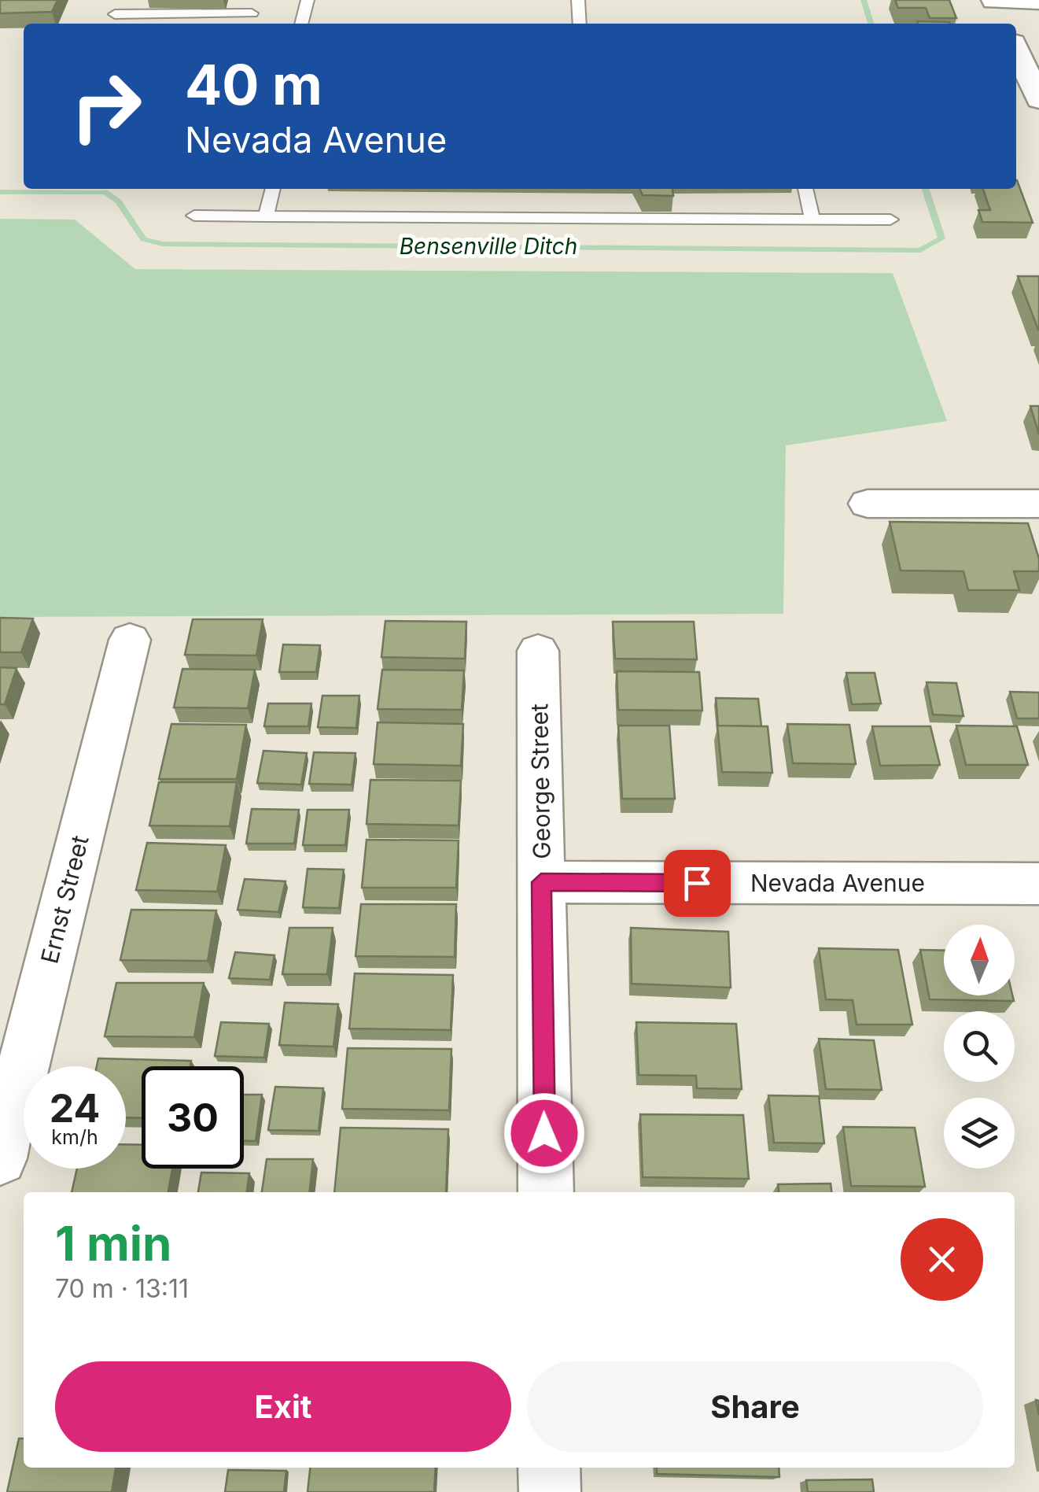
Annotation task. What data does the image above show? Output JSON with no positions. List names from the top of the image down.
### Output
{
  "streets": {
    "street": ["George Street", "Nevada Avenue", "Ernst Street"]
  },
  "crossings": [
    ["George Street", "Nevada Avenue"]
  ],
  "water": ["Bensenville Ditch"],
  "north": "top",
  "page": {
    "turn": ["40 m", "Nevada Avenue"],
    "speed": "24 km/h",
    "limit": "30",
    "heading": ["1 min", "70 m · 13:11"],
    "buttons": ["Exit", "Share"]
  }
}
